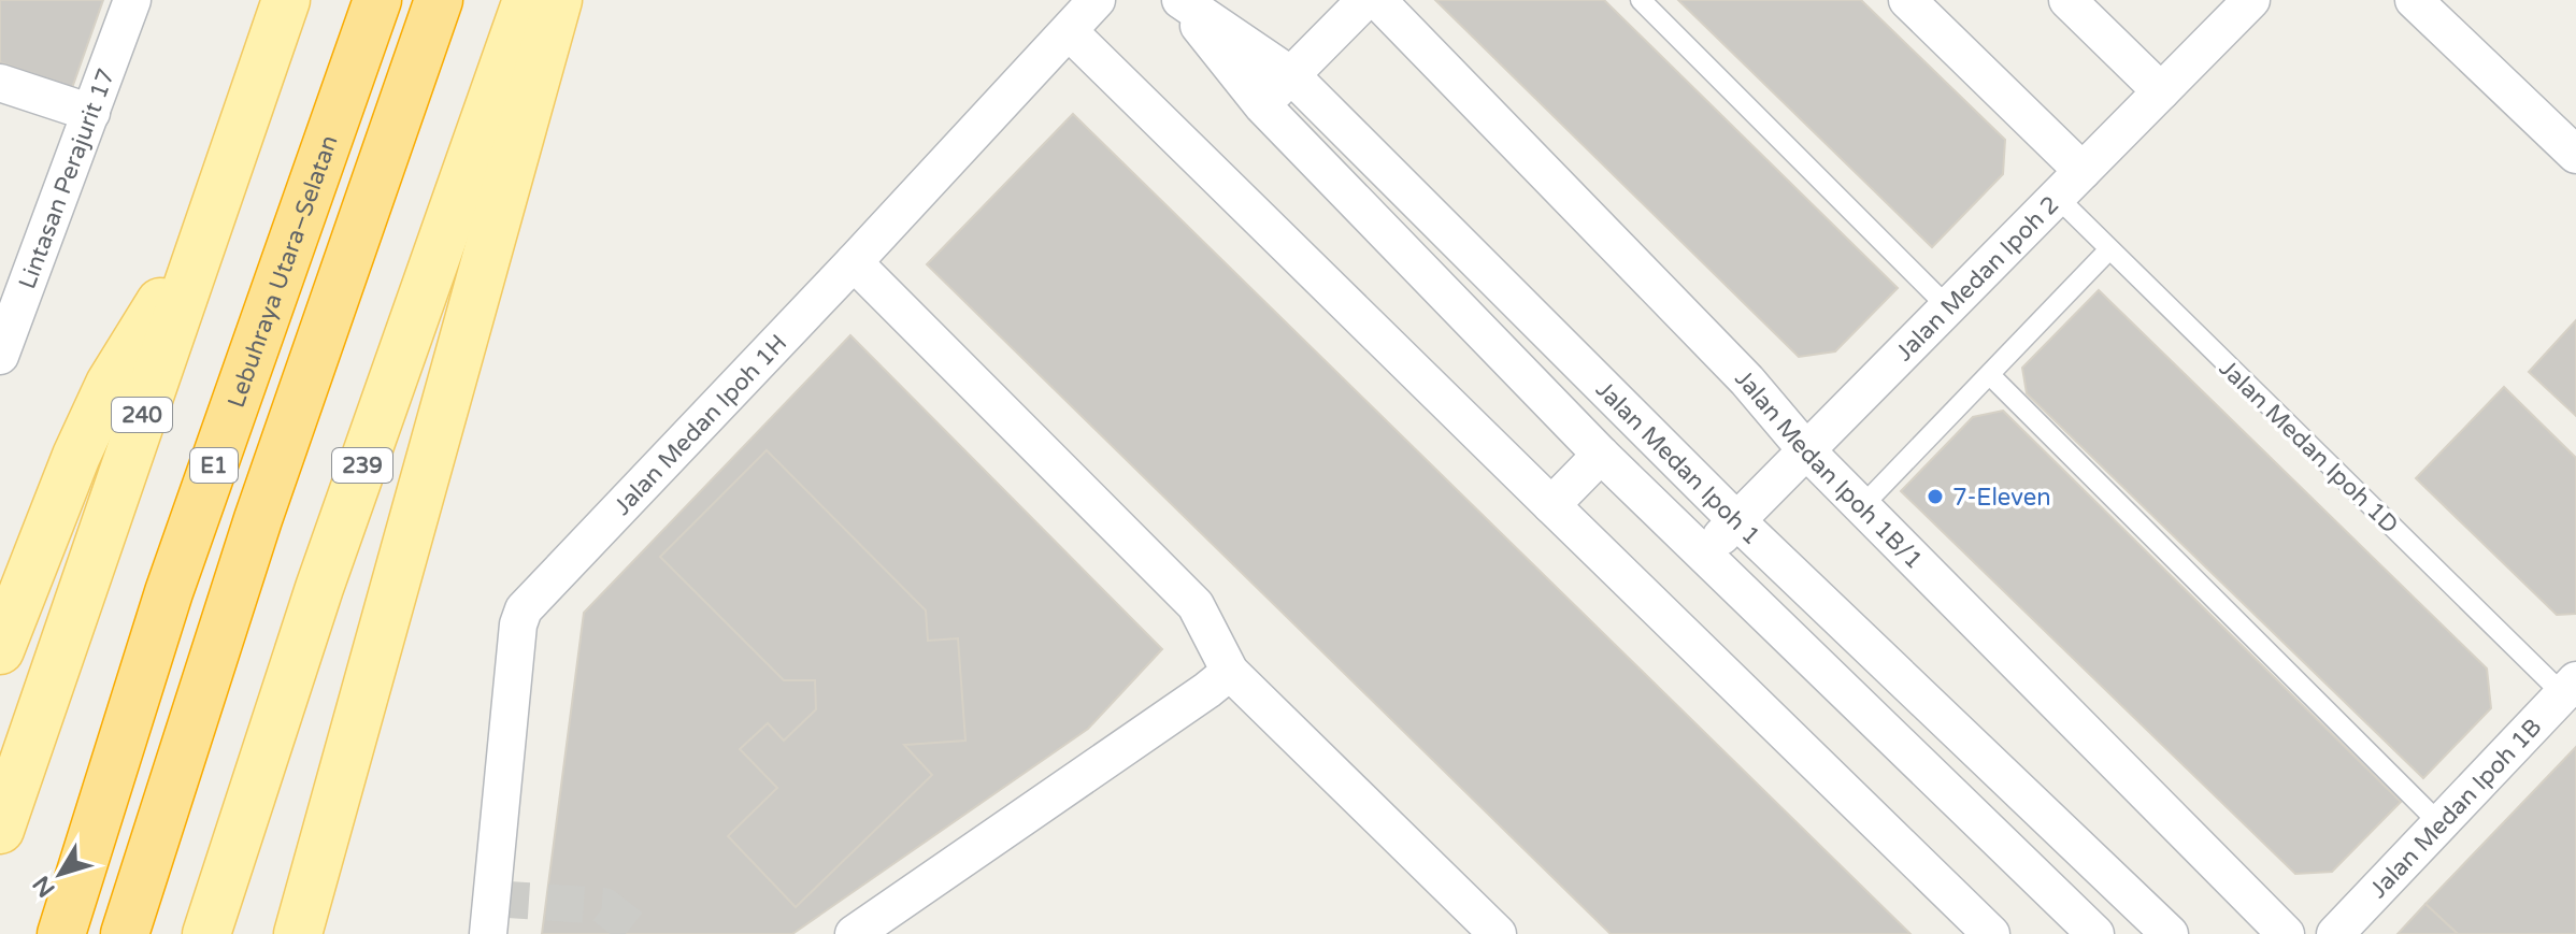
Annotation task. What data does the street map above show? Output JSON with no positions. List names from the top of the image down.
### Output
{
  "streets": {
    "highway": ["Lebuhraya Utara–Selatan", "E1"],
    "main road": ["240", "239"],
    "street": [
      "Lintasan Perajurit 17",
      "Jalan Medan Ipoh 2",
      "Jalan Medan Ipoh 1H",
      "Jalan Medan Ipoh 1",
      "Jalan Medan Ipoh 1B/1",
      "Jalan Medan Ipoh 1B"
    ],
    "lane": ["Jalan Medan Ipoh 1D"]
  },
  "crossings": [
    ["Jalan Medan Ipoh 2", "Jalan Medan Ipoh 1D"],
    ["Jalan Medan Ipoh 2", "Jalan Medan Ipoh 1"],
    ["Jalan Medan Ipoh 2", "Jalan Medan Ipoh 1B/1"],
    ["Jalan Medan Ipoh 1D", "Jalan Medan Ipoh 1B"]
  ],
  "places": ["7-Eleven"],
  "north": "bottom left"
}
